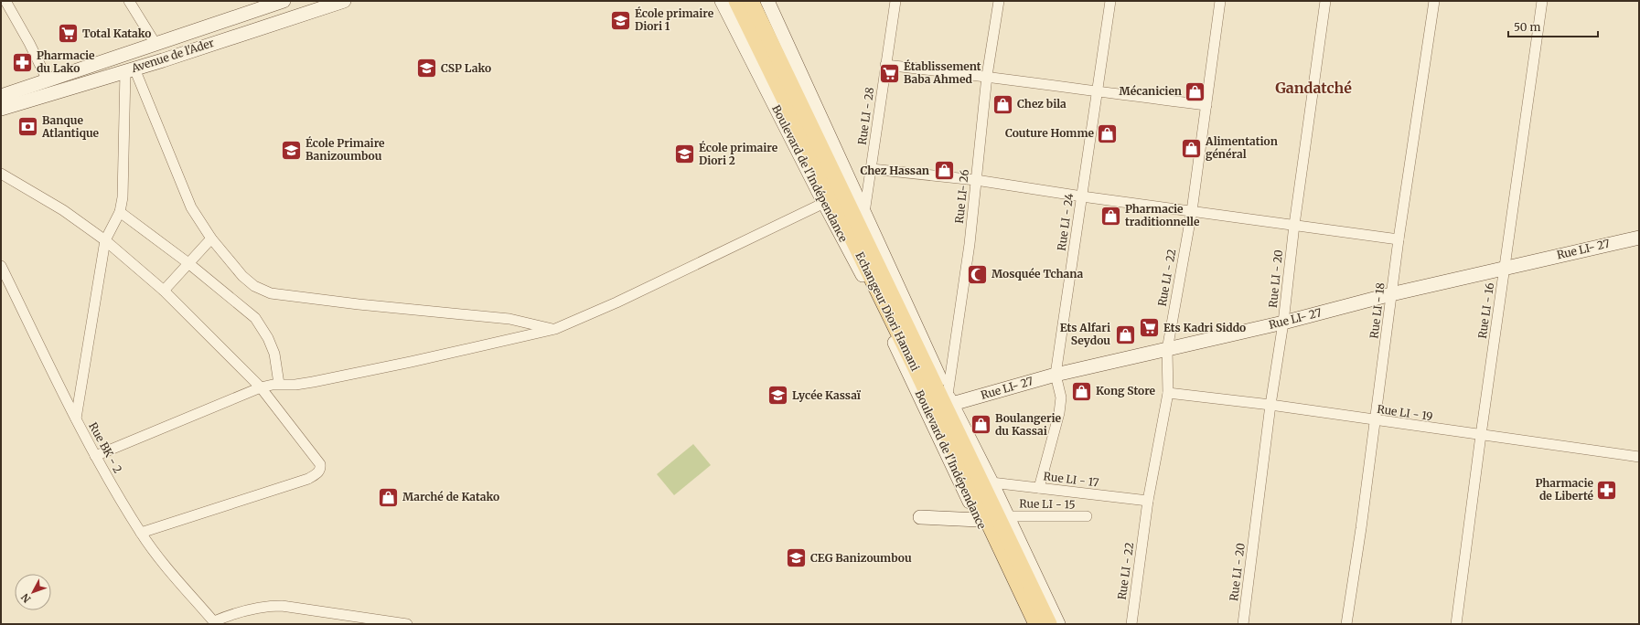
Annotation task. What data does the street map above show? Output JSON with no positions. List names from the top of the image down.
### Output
{
  "streets": {
    "main road": [
      "Avenue de l'Ader",
      "Boulevard de l'Indépendance",
      "Rue LI- 27",
      "Echangeur Diori Hamani"
    ],
    "street": [
      "Rue LI - 28",
      "Rue LI- 26",
      "Rue LI - 24",
      "Rue LI - 22",
      "Rue LI - 20",
      "Rue LI - 18",
      "Rue LI - 16",
      "Rue LI - 19",
      "Rue BK - 2",
      "Rue LI - 17",
      "Rue LI - 15"
    ]
  },
  "crossings": [
    ["Rue LI- 26", "Rue LI- 27"],
    ["Rue LI - 24", "Rue LI- 27"],
    ["Rue LI - 24", "Rue LI - 17"],
    ["Rue LI- 27", "Rue LI - 22"],
    ["Rue LI- 27", "Rue LI - 20"],
    ["Rue LI- 27", "Rue LI - 18"],
    ["Rue LI- 27", "Rue LI - 16"],
    ["Rue LI - 22", "Rue LI - 19"],
    ["Rue LI - 22", "Rue LI - 17"],
    ["Rue LI - 20", "Rue LI - 19"],
    ["Rue LI - 18", "Rue LI - 19"],
    ["Rue LI - 16", "Rue LI - 19"]
  ],
  "districts": ["Gandatché"],
  "places": {
    "school or university": [
      "École primaire Diori 1",
      "CSP Lako",
      "École Primaire Banizoumbou",
      "École primaire Diori 2",
      "Lycée Kassaï",
      "CEG Banizoumbou"
    ],
    "supermarket": ["Total Katako", "Établissement Baba Ahmed", "Ets Kadri Siddo"],
    "pharmacy": ["Pharmacie du Lako", "Pharmacie de Liberté"],
    "shop": [
      "Mécanicien",
      "Chez bila",
      "Couture Homme",
      "Alimentation général",
      "Chez Hassan",
      "Pharmacie traditionnelle",
      "Ets Alfari Seydou",
      "Kong Store",
      "Boulangerie du Kassai",
      "Marché de Katako"
    ],
    "bank": ["Banque Atlantique"],
    "mosque": ["Mosquée Tchana"]
  },
  "scale_bar": "50 m",
  "north": "bottom left"
}
